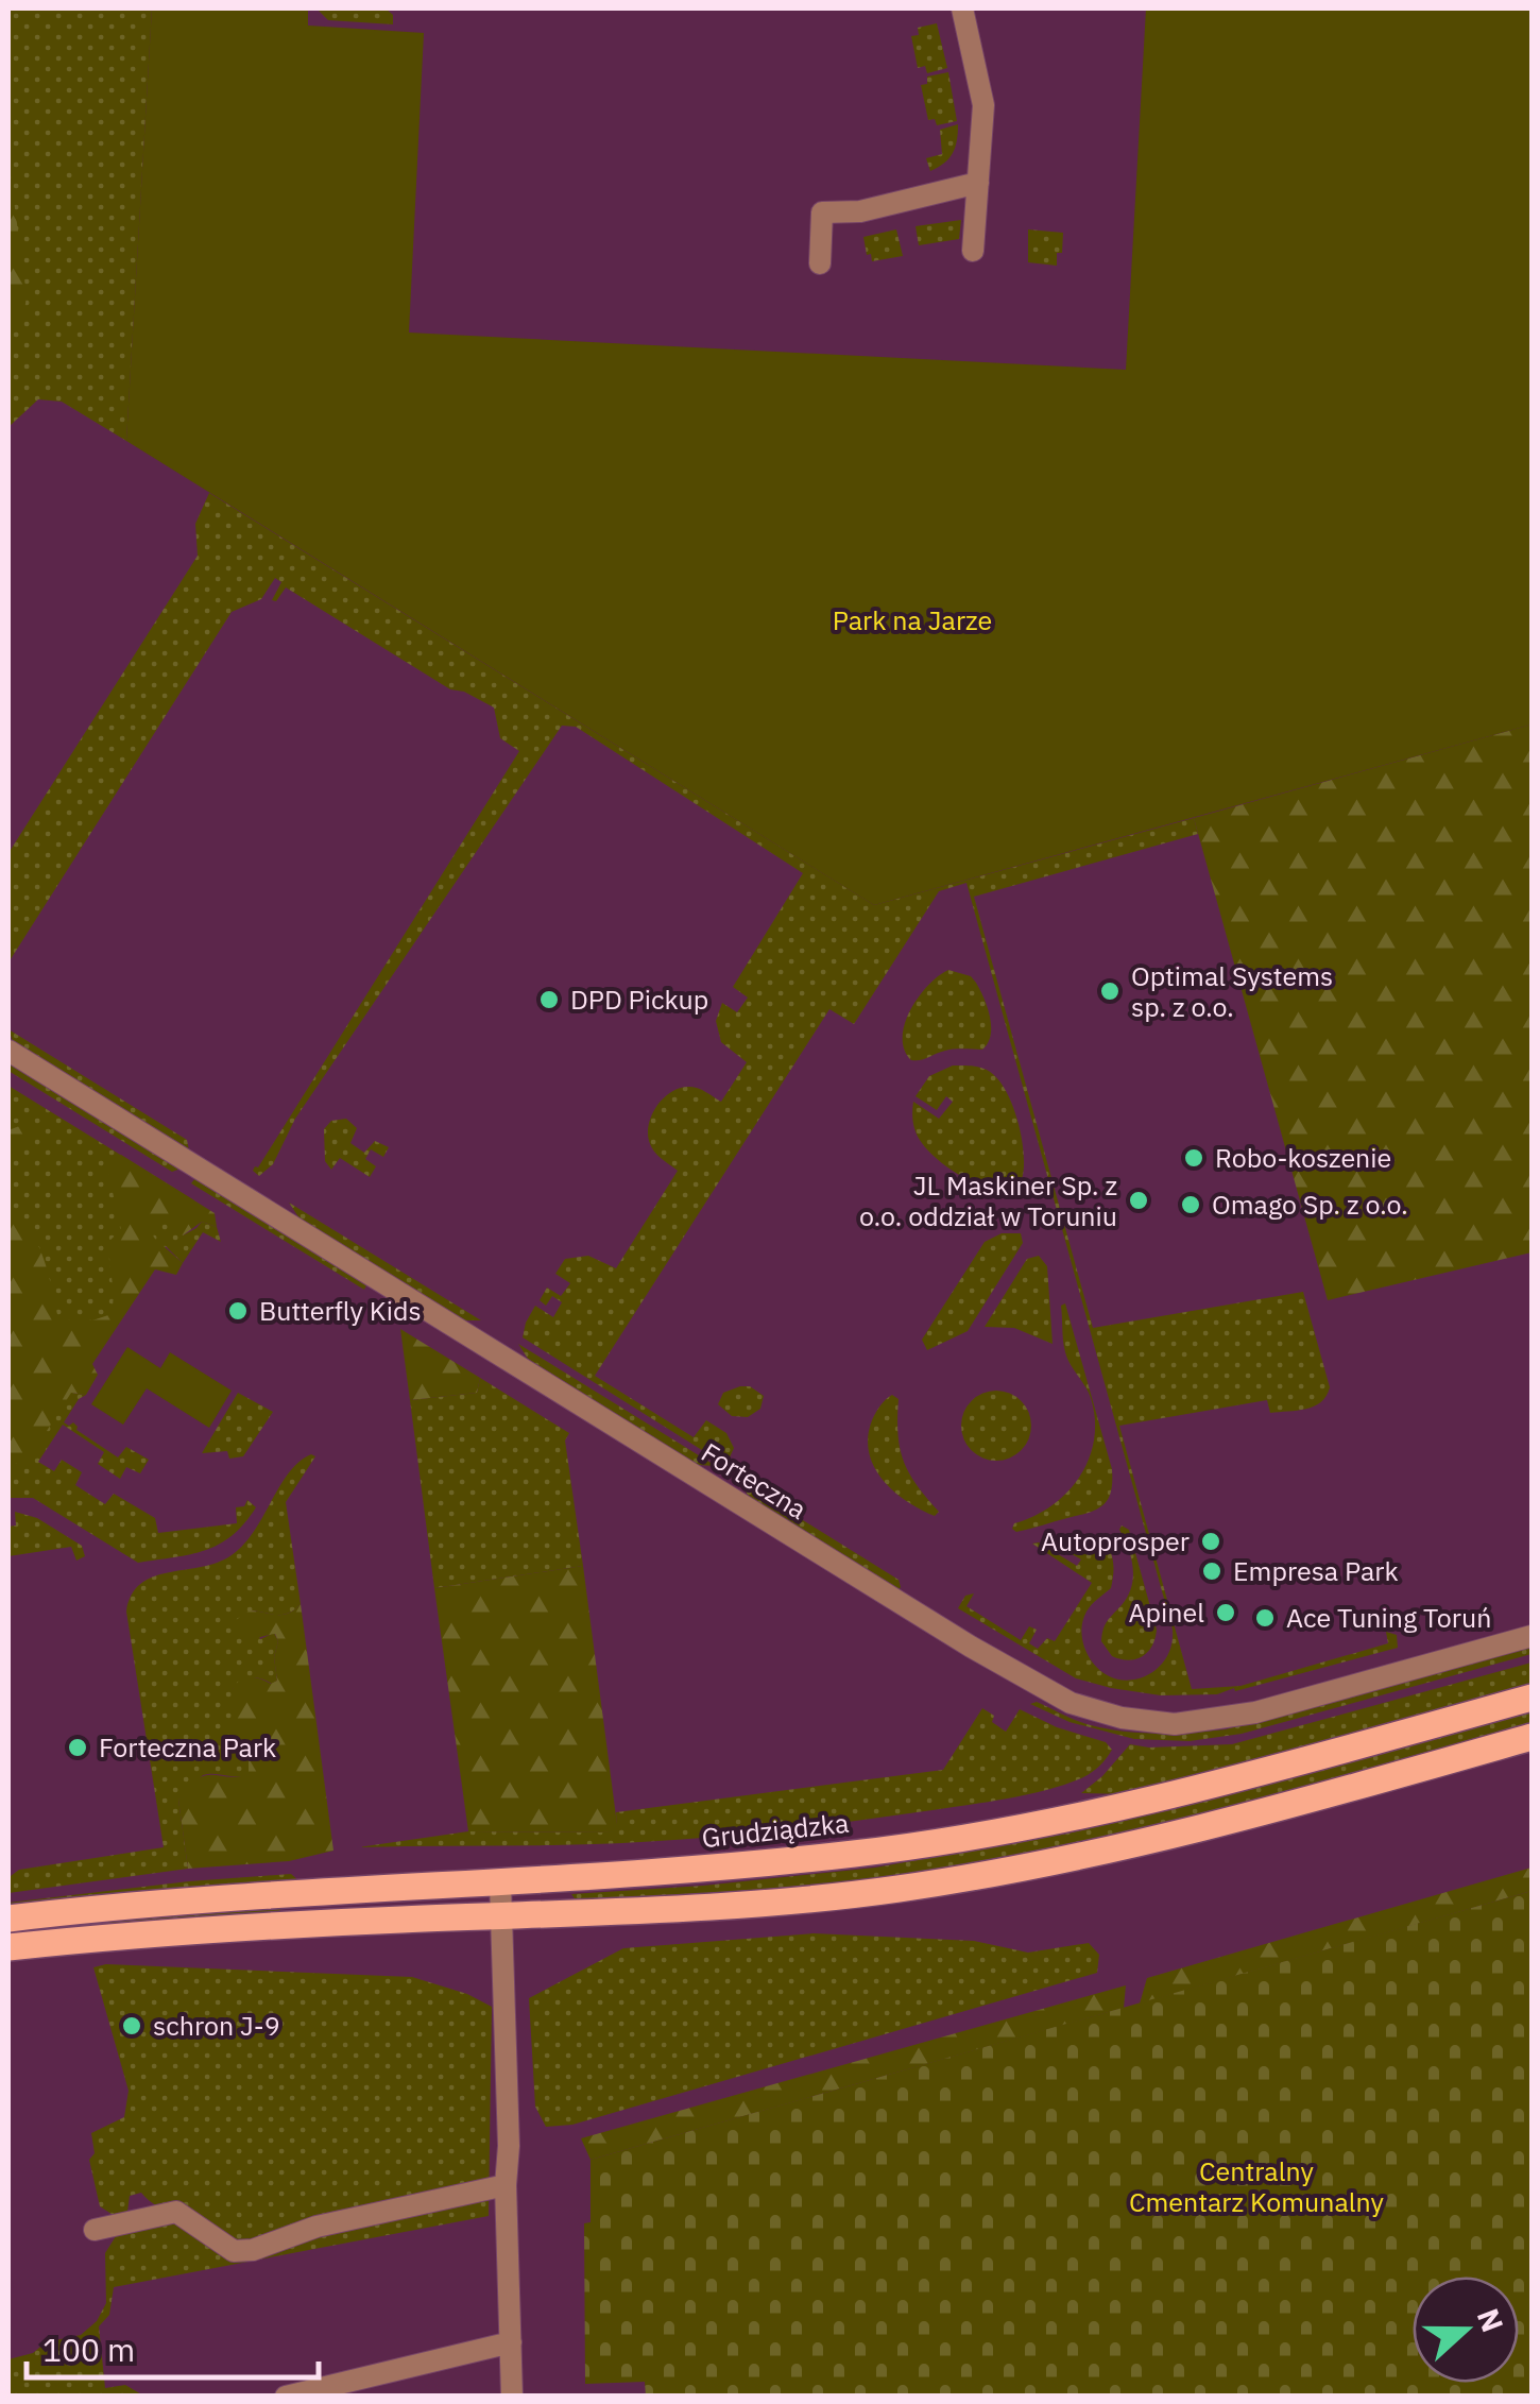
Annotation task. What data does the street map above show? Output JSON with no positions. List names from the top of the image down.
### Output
{
  "streets": {
    "main road": ["Grudziądzka"],
    "street": ["Forteczna"]
  },
  "parks": ["Park na Jarze", "Centralny Cmentarz Komunalny"],
  "places": [
    "Optimal Systems sp. z o.o.",
    "DPD Pickup",
    "Robo-koszenie",
    "JL Maskiner Sp. z o.o. oddział w Toruniu",
    "Omago Sp. z o.o.",
    "Butterfly Kids",
    "Autoprosper",
    "Empresa Park",
    "Apinel",
    "Ace Tuning Toruń",
    "Forteczna Park",
    "schron J-9"
  ],
  "scale_bar": "100 m",
  "north": "right"
}
